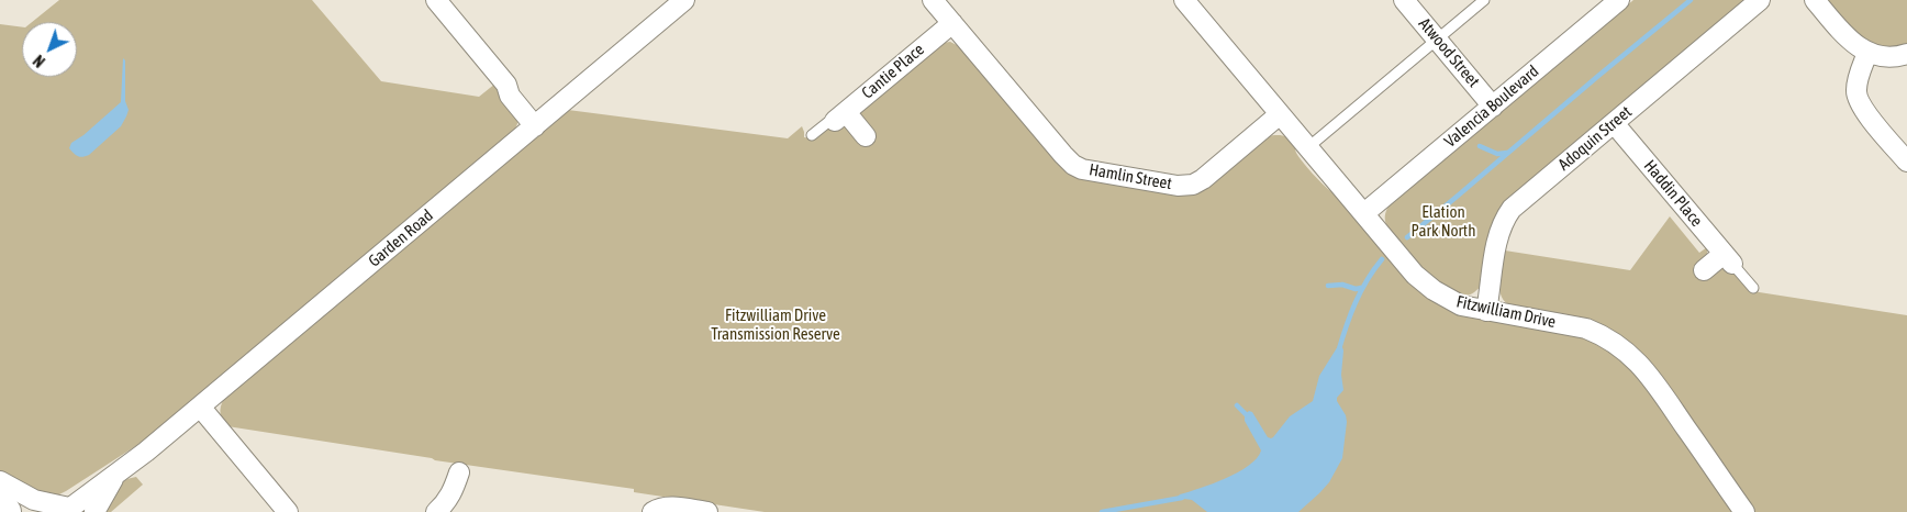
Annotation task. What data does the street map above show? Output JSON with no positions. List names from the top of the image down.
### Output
{
  "streets": {
    "street": [
      "Atwood Street",
      "Cantie Place",
      "Valencia Boulevard",
      "Adoquin Street",
      "Hamlin Street",
      "Haddin Place",
      "Garden Road",
      "Fitzwilliam Drive"
    ]
  },
  "crossings": [
    ["Atwood Street", "Valencia Boulevard"],
    ["Cantie Place", "Hamlin Street"],
    ["Valencia Boulevard", "Fitzwilliam Drive"],
    ["Adoquin Street", "Haddin Place"],
    ["Adoquin Street", "Fitzwilliam Drive"],
    ["Hamlin Street", "Fitzwilliam Drive"]
  ],
  "parks": ["Elation Park North", "Fitzwilliam Drive Transmission Reserve"],
  "north": "bottom left"
}
